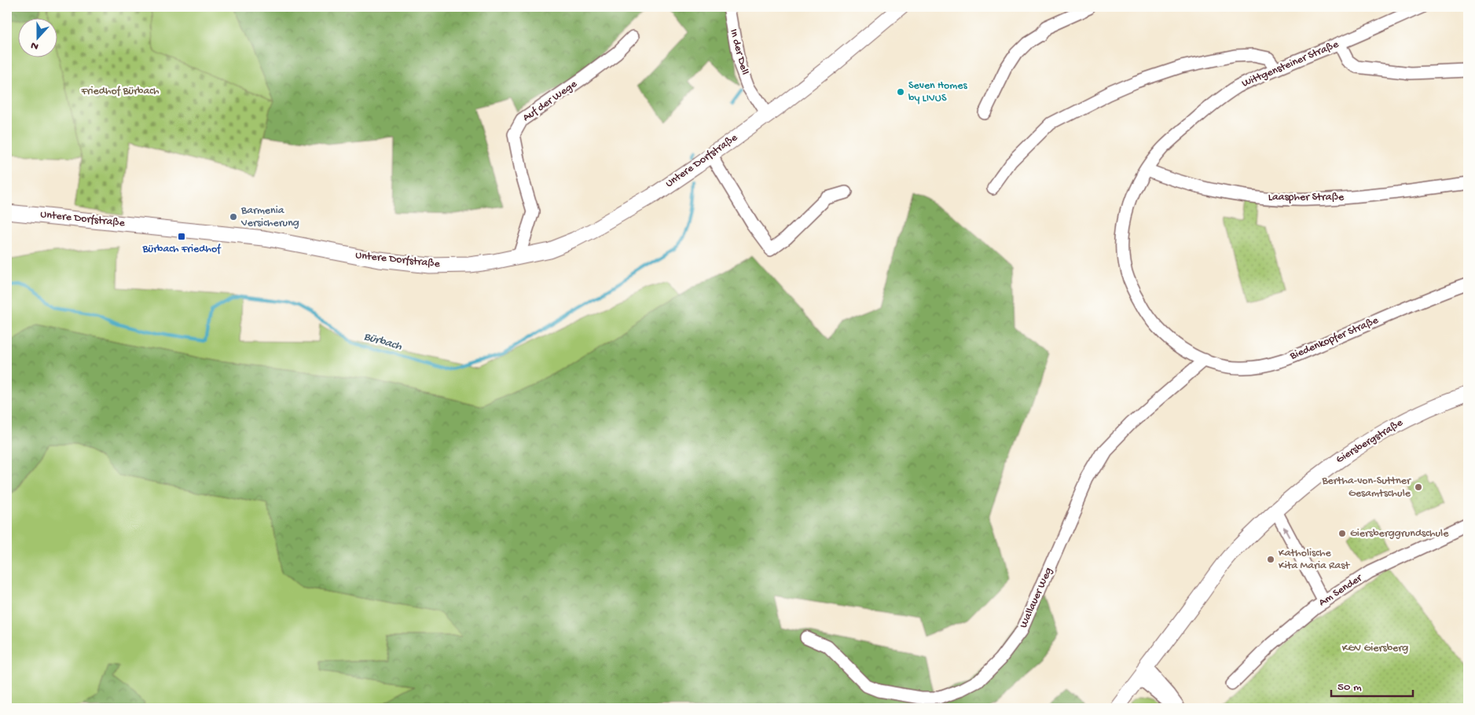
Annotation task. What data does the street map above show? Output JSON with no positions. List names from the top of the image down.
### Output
{
  "streets": {
    "street": [
      "In der Dell",
      "Wittgensteiner Straße",
      "Auf der Wege",
      "Untere Dorfstraße",
      "Laaspher Straße",
      "Biedenkopfer Straße",
      "Giersbergstraße",
      "Am Sender",
      "Wallauer Weg"
    ]
  },
  "crossings": [
    ["In der Dell", "Untere Dorfstraße"],
    ["Wittgensteiner Straße", "Laaspher Straße"],
    ["Wittgensteiner Straße", "Biedenkopfer Straße"],
    ["Wittgensteiner Straße", "Wallauer Weg"],
    ["Auf der Wege", "Untere Dorfstraße"],
    ["Biedenkopfer Straße", "Wallauer Weg"]
  ],
  "water": ["Bürbach"],
  "parks": ["Friedhof Bürbach", "KGV Giersberg"],
  "places": {
    "other": [
      "Seven Homes by LIVUS",
      "Barmenia Versicherung",
      "Bertha-von-Suttner Gesamtschule",
      "Giersberggrundschule",
      "Katholische Kita Maria Rast"
    ],
    "transit": ["Bürbach Friedhof"]
  },
  "scale_bar": "50 m",
  "north": "bottom"
}
